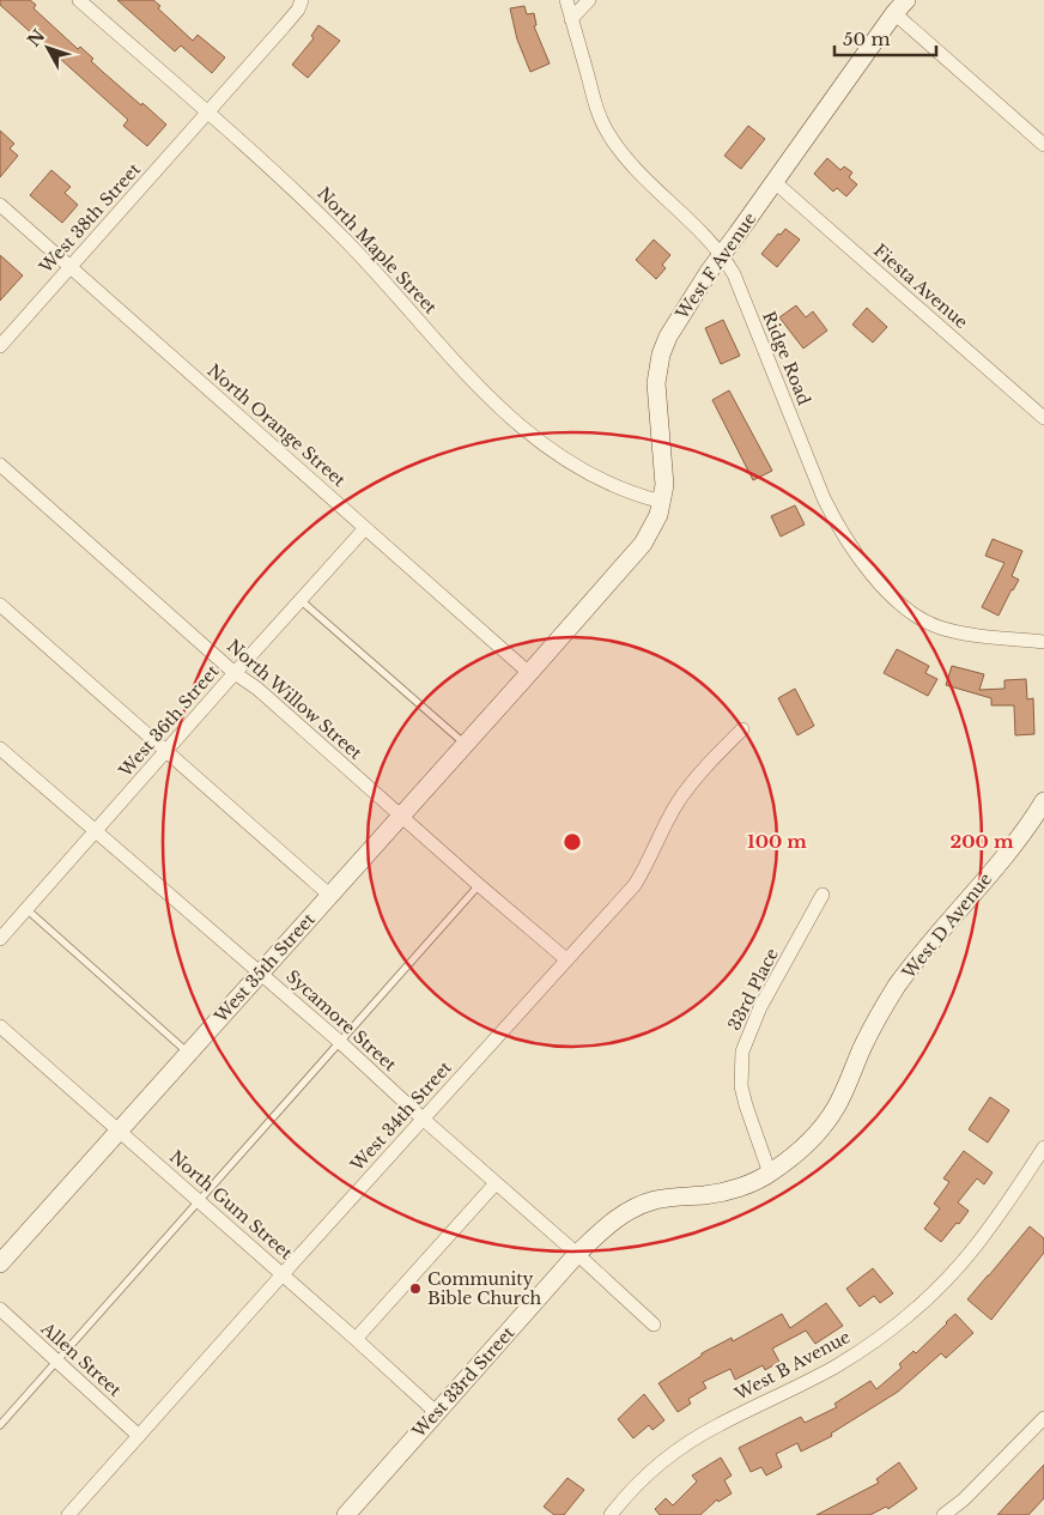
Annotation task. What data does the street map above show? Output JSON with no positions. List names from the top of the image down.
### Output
{
  "streets": {
    "street": [
      "West 38th Street",
      "North Maple Street",
      "West F Avenue",
      "Fiesta Avenue",
      "Ridge Road",
      "North Orange Street",
      "North Willow Street",
      "West 36th Street",
      "West D Avenue",
      "West 35th Street",
      "33rd Place",
      "Sycamore Street",
      "West 34th Street",
      "North Gum Street",
      "Allen Street",
      "West B Avenue",
      "West 33rd Street"
    ]
  },
  "crossings": [
    ["West 38th Street", "North Maple Street"],
    ["West 38th Street", "North Orange Street"],
    ["North Maple Street", "West F Avenue"],
    ["West F Avenue", "Fiesta Avenue"],
    ["West F Avenue", "Ridge Road"],
    ["West F Avenue", "North Orange Street"],
    ["West F Avenue", "West 35th Street"],
    ["North Orange Street", "West 36th Street"],
    ["North Orange Street", "West 35th Street"],
    ["North Willow Street", "West 36th Street"],
    ["North Willow Street", "West 35th Street"],
    ["North Willow Street", "West 34th Street"],
    ["West 36th Street", "Sycamore Street"],
    ["West D Avenue", "West 33rd Street"],
    ["West 35th Street", "Sycamore Street"],
    ["West 35th Street", "North Gum Street"],
    ["33rd Place", "West 33rd Street"],
    ["Sycamore Street", "West 34th Street"],
    ["Sycamore Street", "West 33rd Street"],
    ["West 34th Street", "North Gum Street"],
    ["West 34th Street", "Allen Street"],
    ["North Gum Street", "West 33rd Street"]
  ],
  "places": ["Community Bible Church"],
  "scale_bar": "50 m",
  "north": "top left",
  "rings": ["100 m", "200 m"]
}
